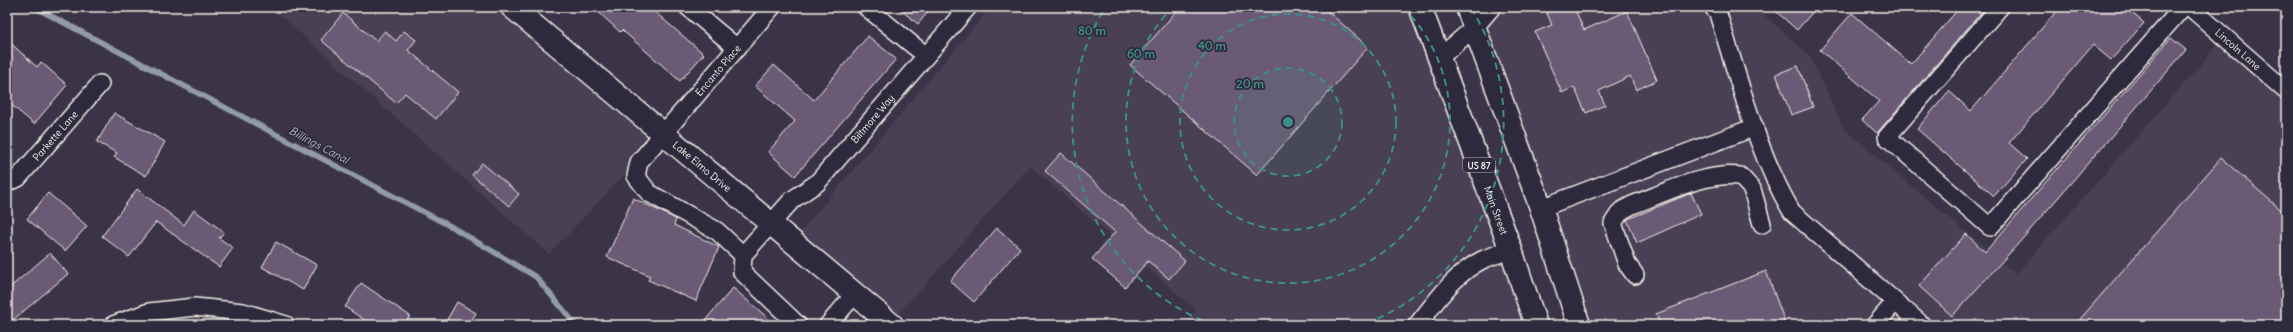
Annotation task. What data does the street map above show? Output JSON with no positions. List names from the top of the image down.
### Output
{
  "streets": {
    "main road": ["US 87", "Lake Elmo Drive", "Main Street"],
    "street": [
      "Lincoln Lane",
      "Encanto Place",
      "Biltmore Way",
      "Parkette Lane"
    ]
  },
  "crossings": [
    ["Encanto Place", "Biltmore Way"],
    ["Encanto Place", "Lake Elmo Drive"],
    ["Biltmore Way", "Lake Elmo Drive"]
  ],
  "water": ["Billings Canal"],
  "rings": [
    "80 m",
    "40 m",
    "60 m",
    "20 m"
  ]
}
